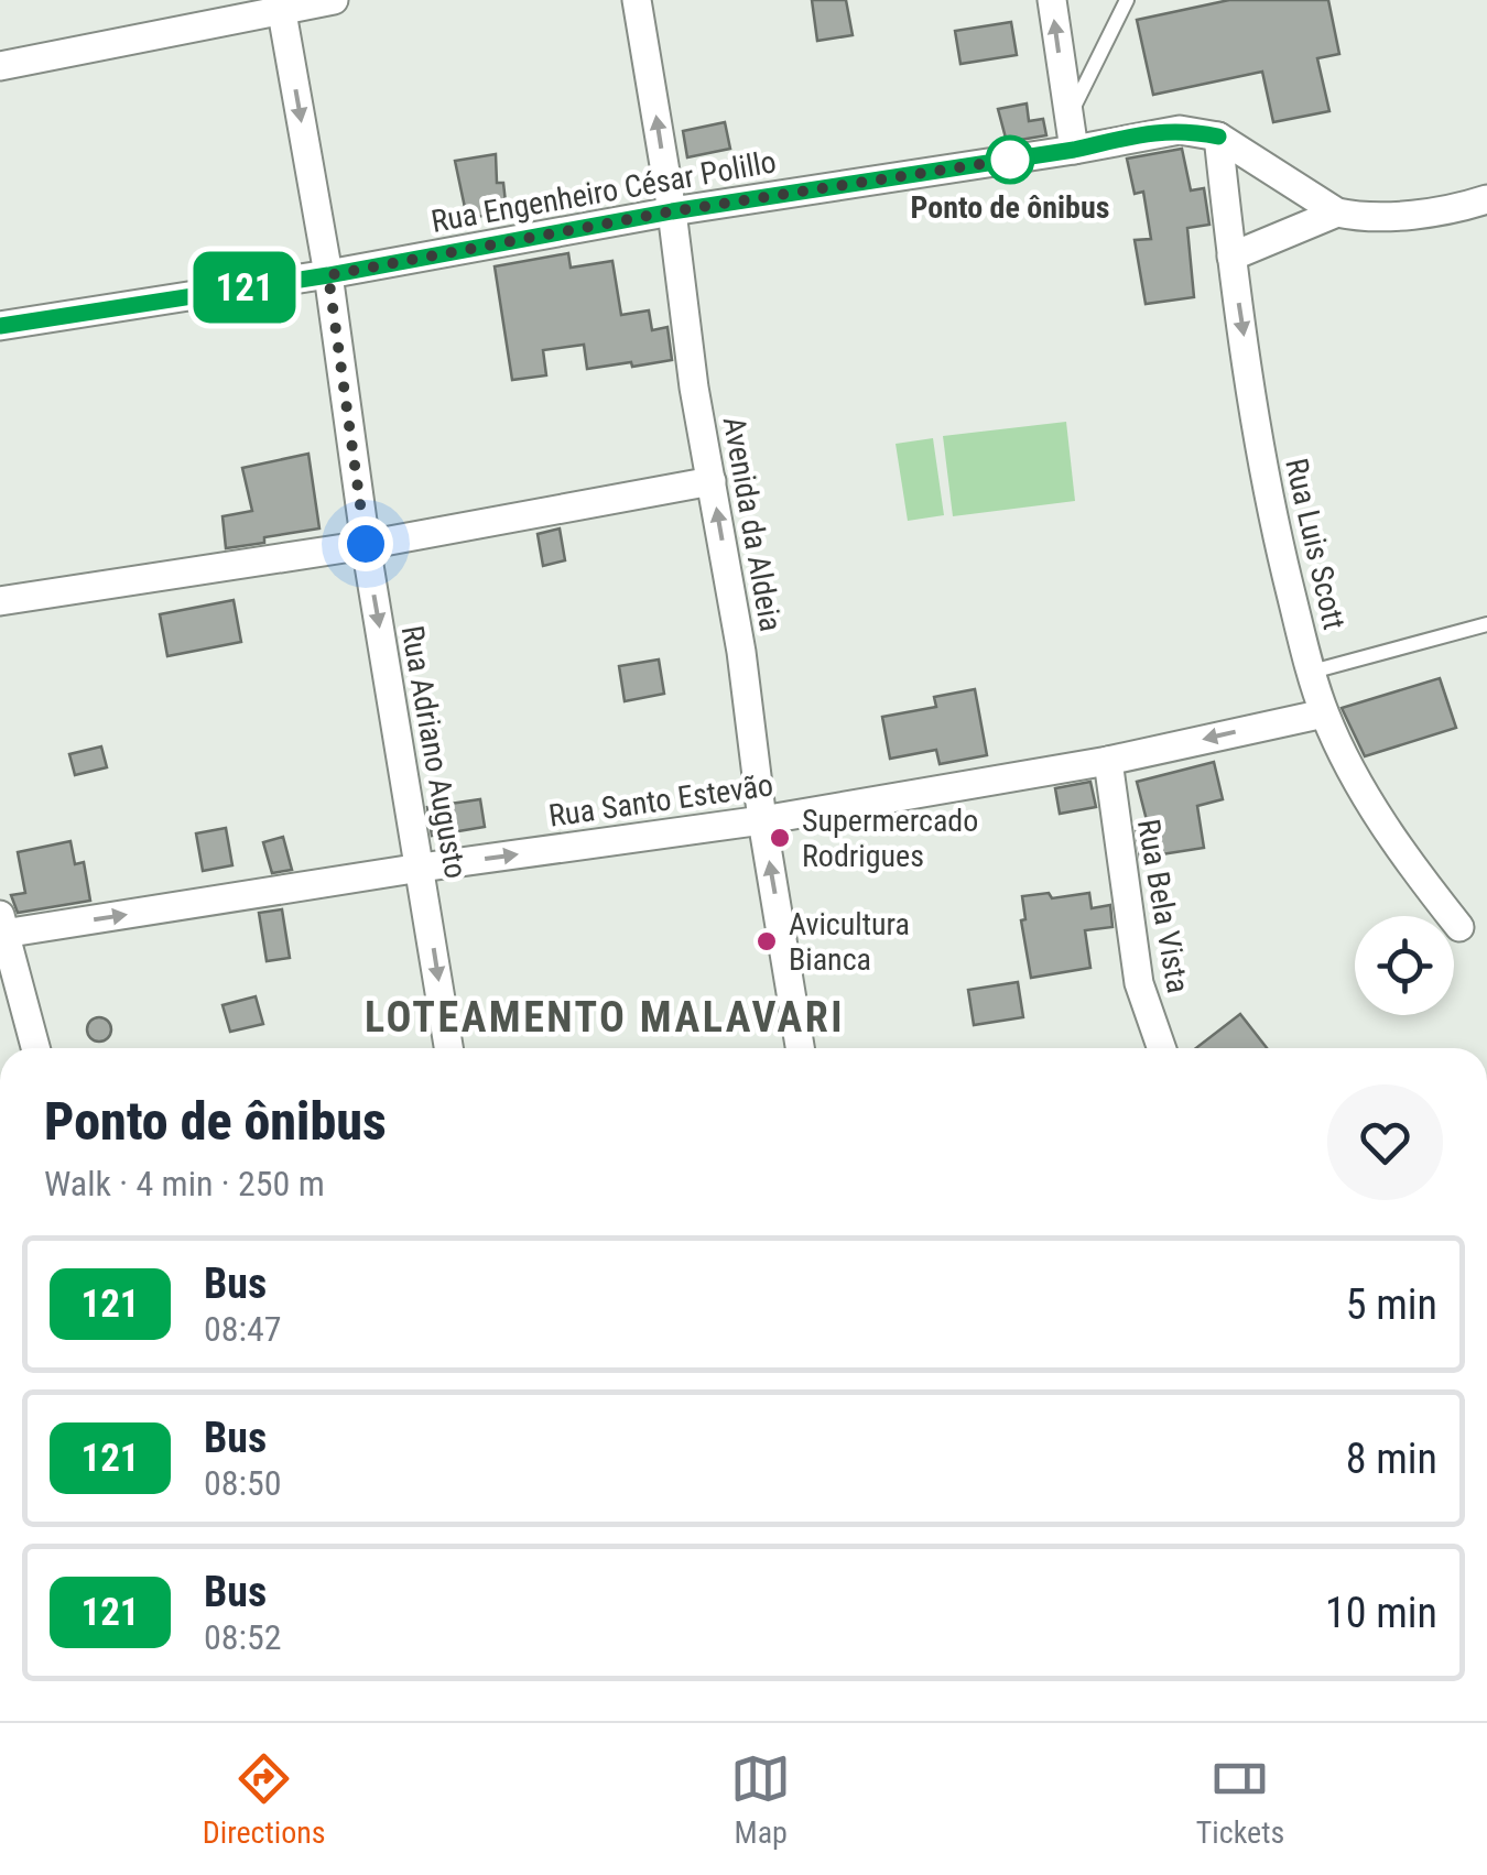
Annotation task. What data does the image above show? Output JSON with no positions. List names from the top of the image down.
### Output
{
  "streets": {
    "street": [
      "Rua Engenheiro César Polillo",
      "Avenida da Aldeia",
      "Rua Luis Scott",
      "Rua Adriano Augusto",
      "Rua Santo Estevão",
      "Rua Bela Vista"
    ]
  },
  "crossings": [
    ["Rua Engenheiro César Polillo", "Avenida da Aldeia"],
    ["Rua Engenheiro César Polillo", "Rua Luis Scott"],
    ["Rua Engenheiro César Polillo", "Rua Adriano Augusto"],
    ["Avenida da Aldeia", "Rua Santo Estevão"],
    ["Rua Luis Scott", "Rua Santo Estevão"],
    ["Rua Adriano Augusto", "Rua Santo Estevão"],
    ["Rua Santo Estevão", "Rua Bela Vista"]
  ],
  "one_way": ["Avenida da Aldeia", "Rua Luis Scott", "Rua Adriano Augusto"],
  "districts": ["LOTEAMENTO MALAVARI"],
  "places": ["Ponto de ônibus", "Supermercado Rodrigues", "Avicultura Bianca"],
  "lines": ["bus line 121"],
  "page": {
    "on_map": "121",
    "heading": ["Ponto de ônibus", "Walk · 4 min · 250 m"],
    "list": [
      {
        "mark": "121",
        "name": "Bus",
        "note": "08:47",
        "value": "5 min"
      },
      {
        "mark": "121",
        "name": "Bus",
        "note": "08:50",
        "value": "8 min"
      },
      {
        "mark": "121",
        "name": "Bus",
        "note": "08:52",
        "value": "10 min"
      }
    ],
    "tabs": ["Directions", "Map", "Tickets"]
  }
}
